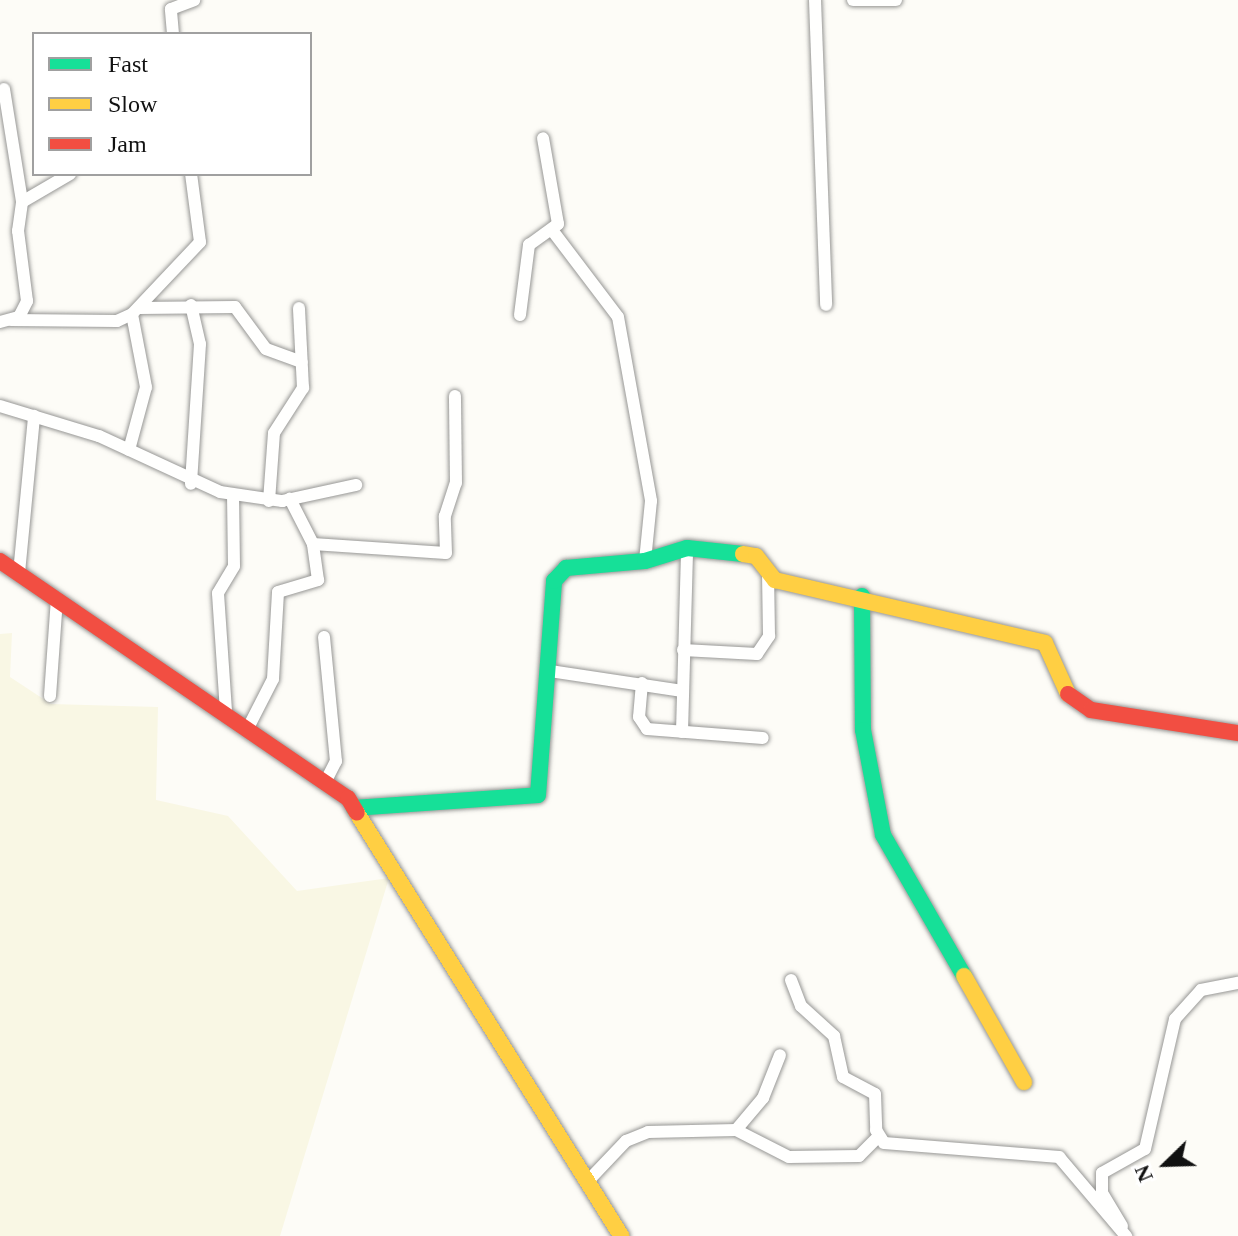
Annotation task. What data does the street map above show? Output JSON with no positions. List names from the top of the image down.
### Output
{
  "legend": ["Fast", "Slow", "Jam"],
  "north": "bottom left"
}
